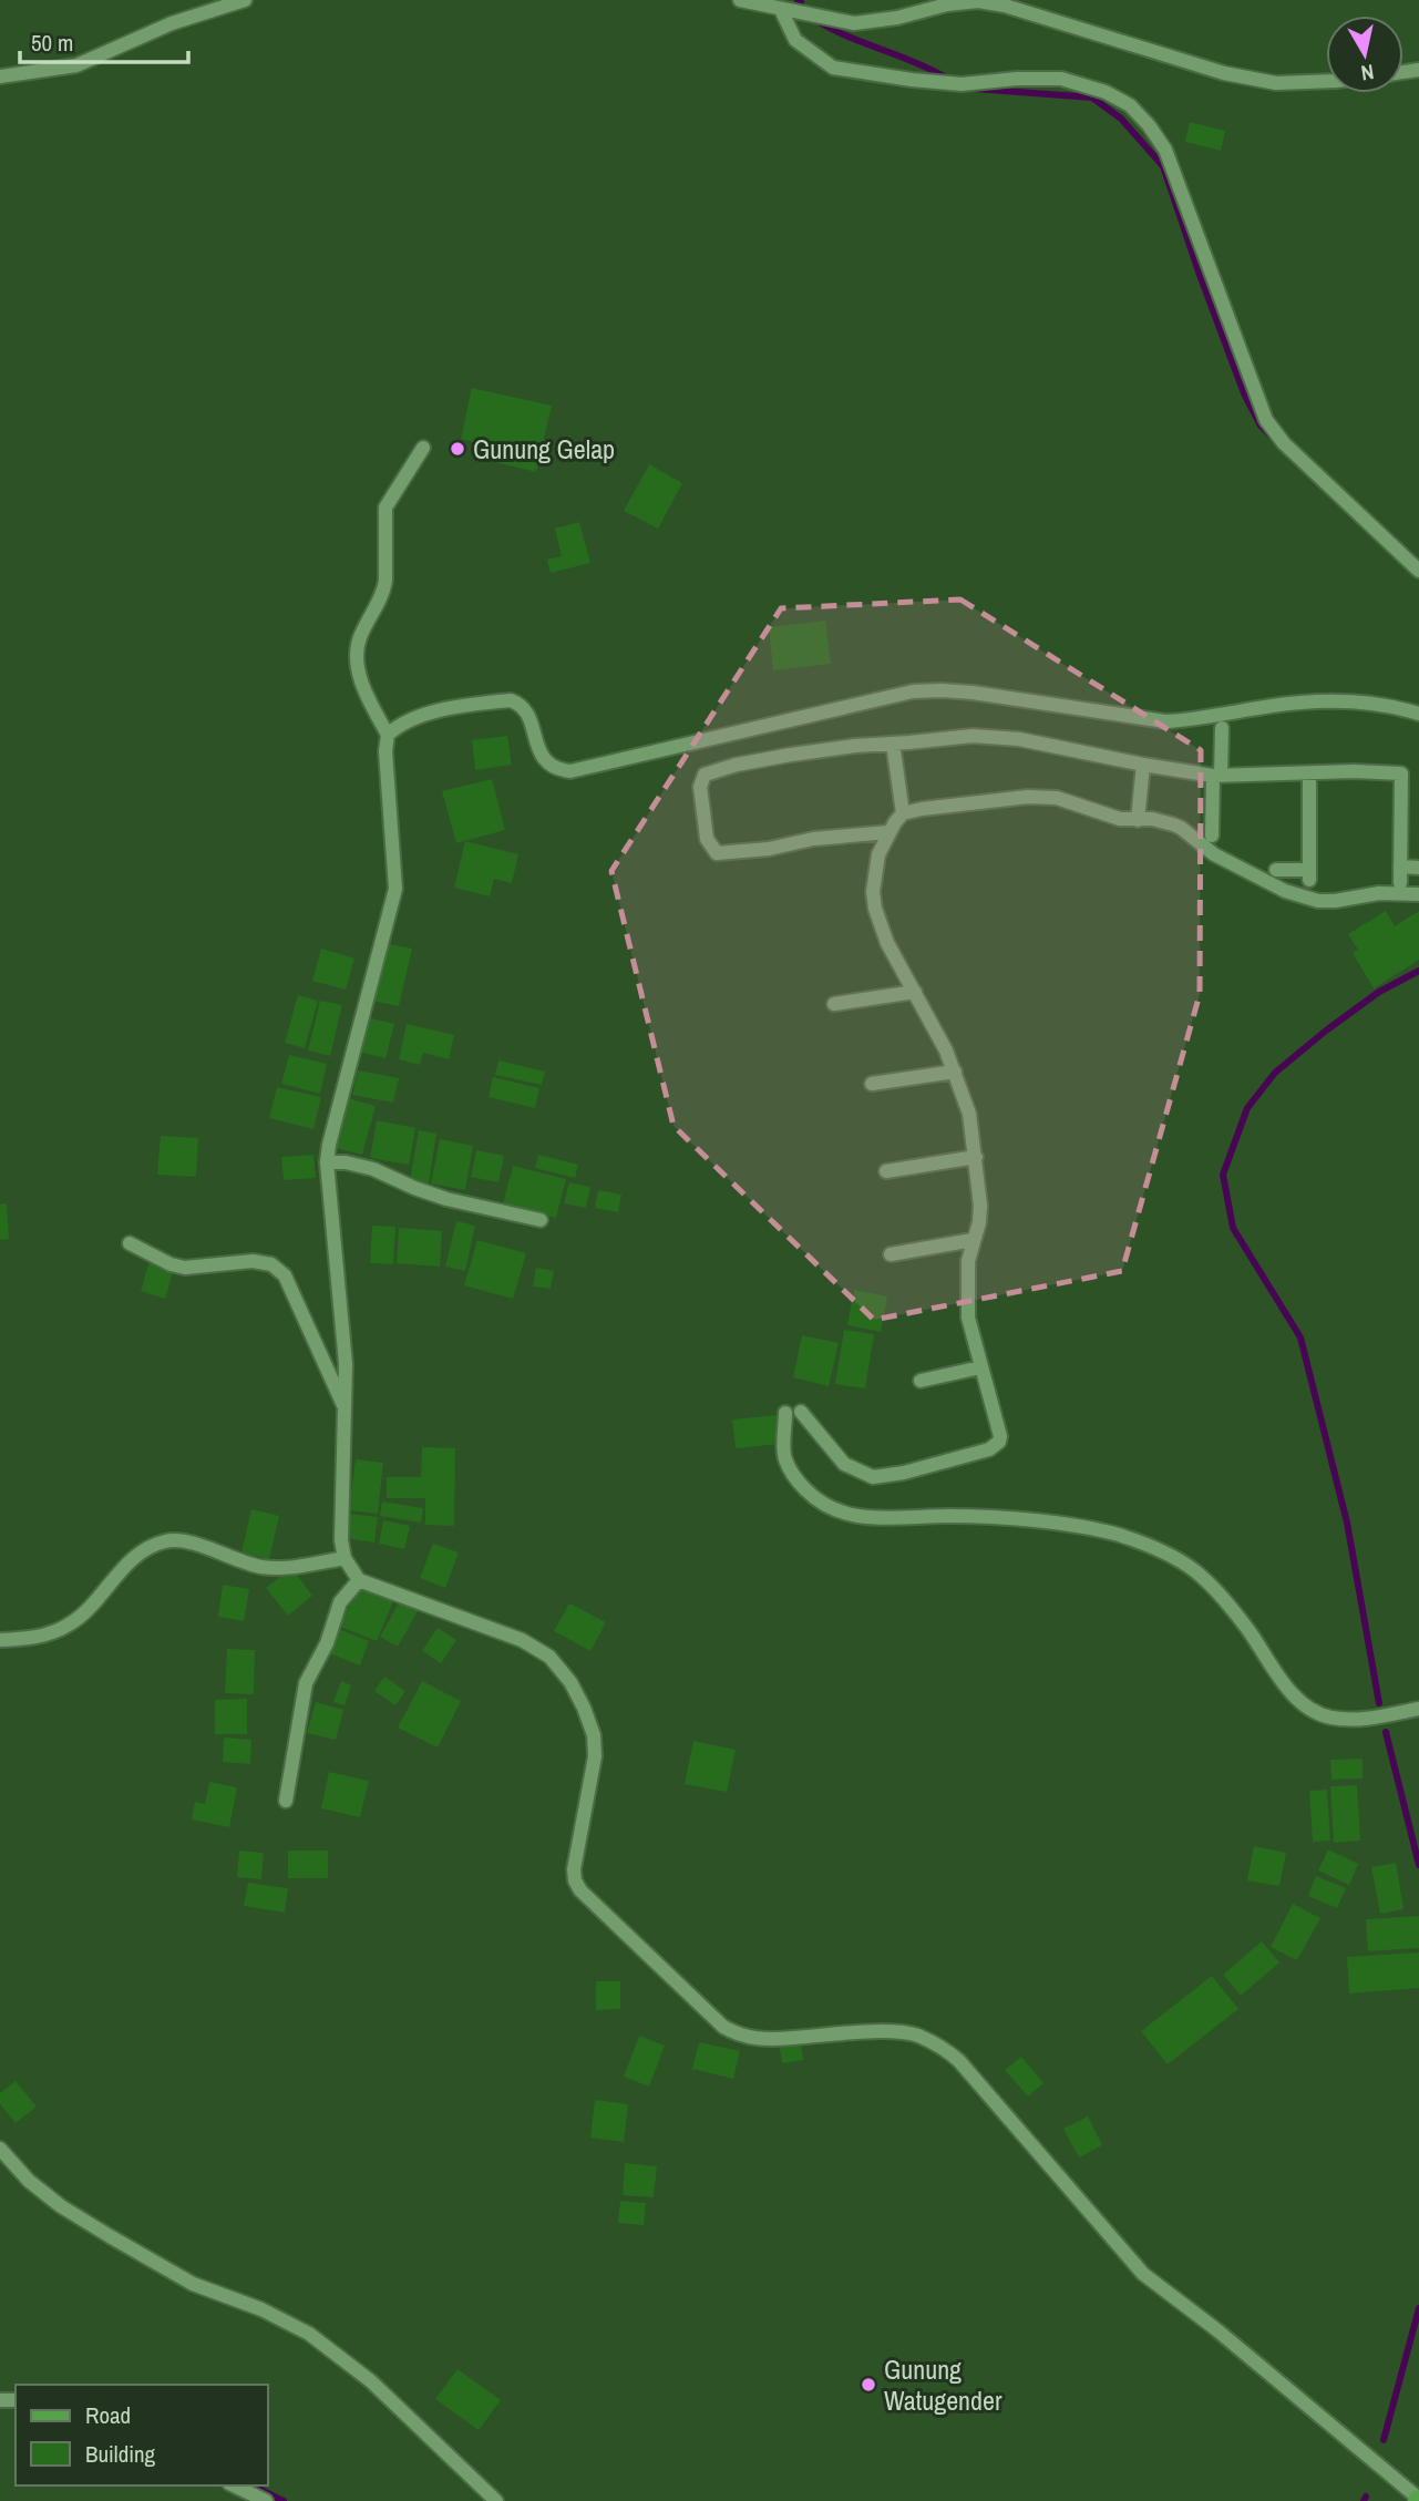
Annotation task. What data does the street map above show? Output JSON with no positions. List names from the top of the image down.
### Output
{
  "places": ["Gunung Gelap", "Gunung Watugender"],
  "legend": ["Road", "Building"],
  "scale_bar": "50 m",
  "north": "bottom"
}
